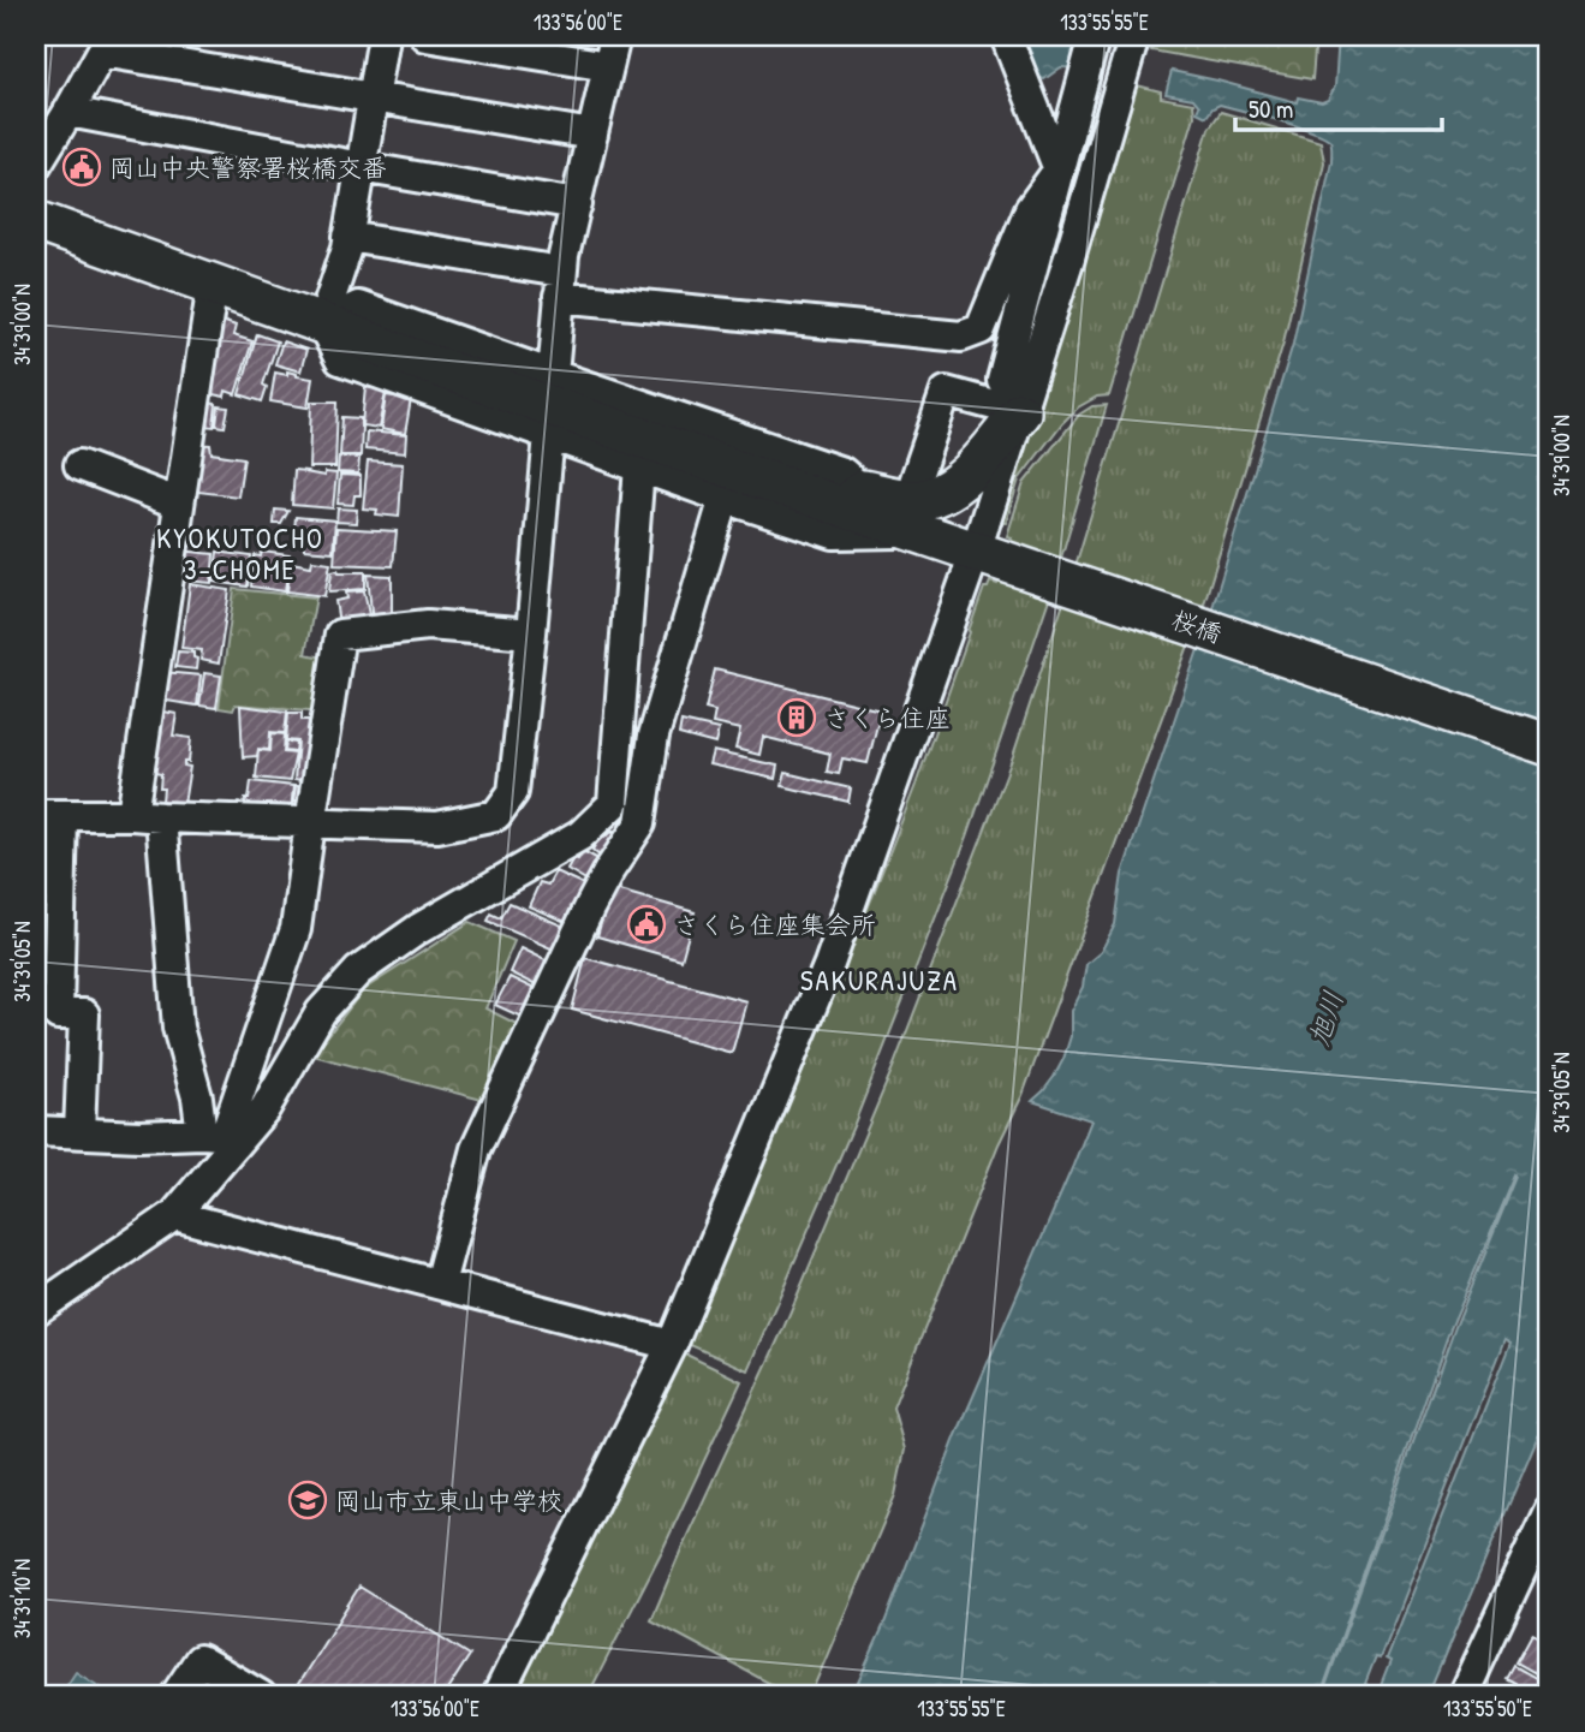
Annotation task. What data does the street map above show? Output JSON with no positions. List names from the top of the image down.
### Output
{
  "streets": {
    "street": ["桜橋"]
  },
  "districts": ["KYOKUTOCHO 3-CHOME", "SAKURAJUZA"],
  "water": ["旭川"],
  "places": {
    "public building": ["岡山中央警察署桜橋交番", "さくら住座集会所"],
    "building": ["さくら住座"],
    "school or university": ["岡山市立東山中学校"]
  },
  "scale_bar": "50 m",
  "coordinates": [
    "133°56'00\"E",
    "133°55'55\"E",
    "34°39'00\"N",
    "34°39'05\"N",
    "34°39'10\"N",
    "133°55'50\"E"
  ]
}
